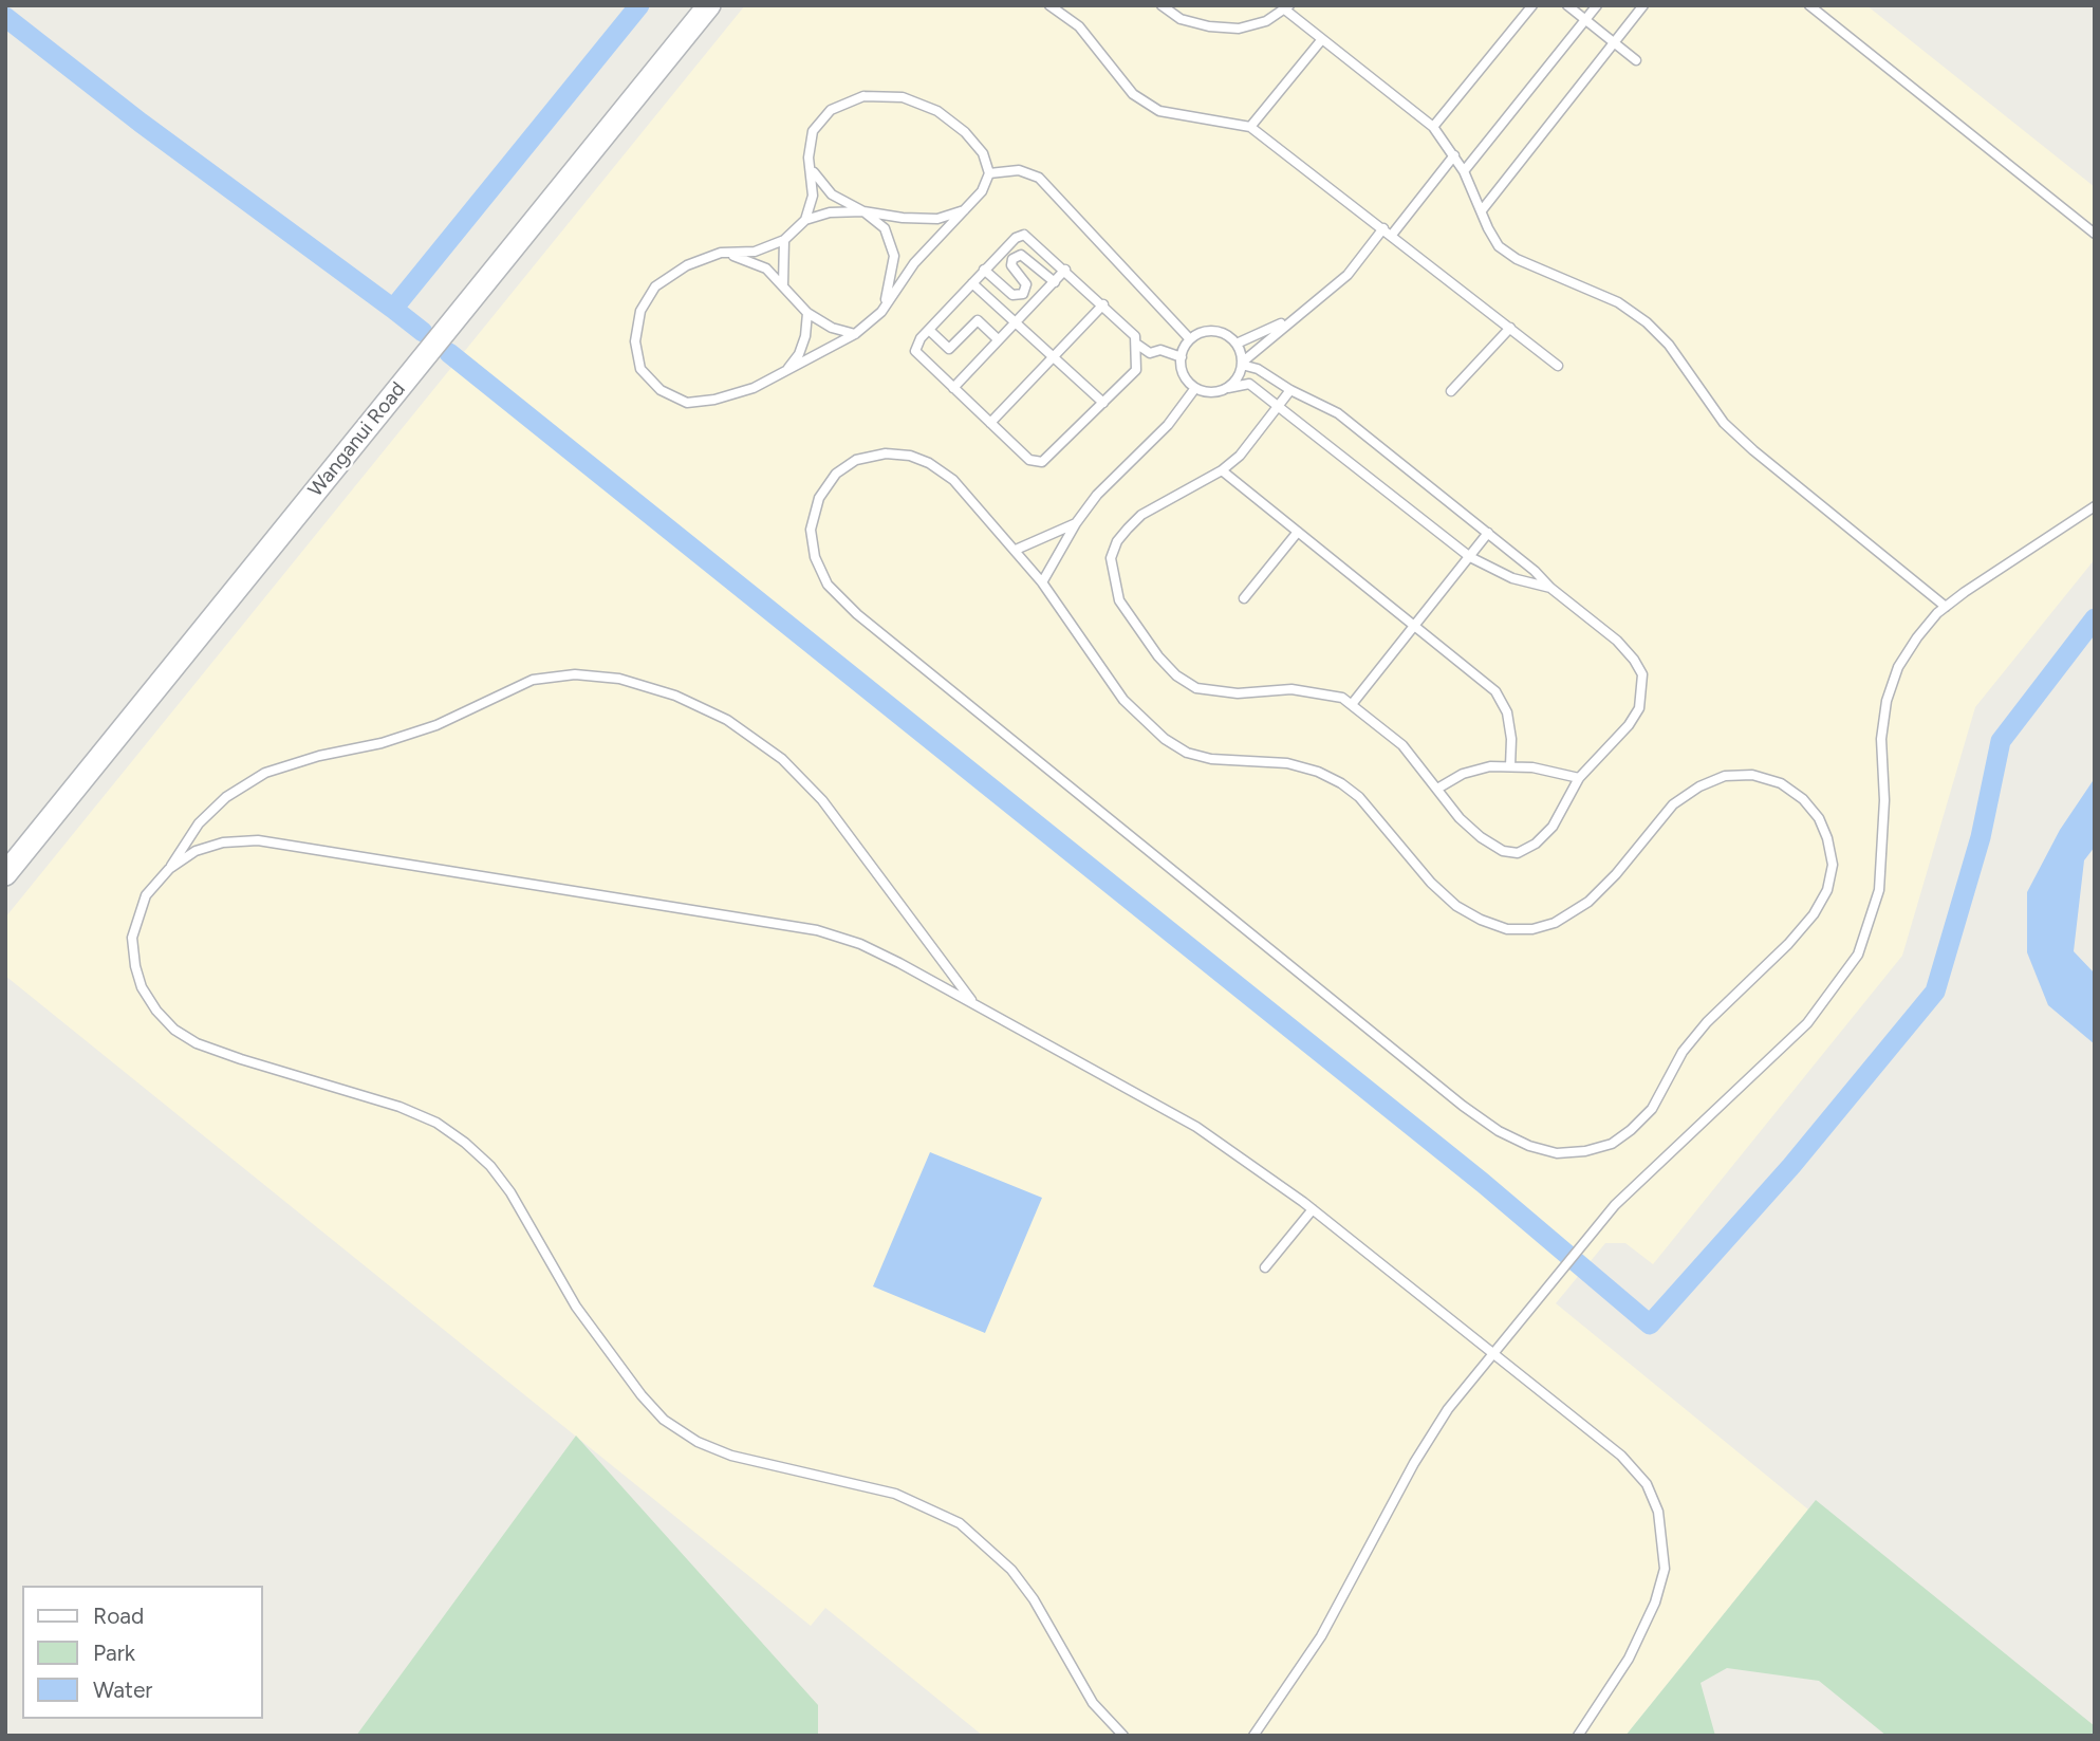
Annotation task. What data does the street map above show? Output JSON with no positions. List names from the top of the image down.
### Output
{
  "streets": {
    "street": ["Wanganui Road"]
  },
  "legend": ["Road", "Park", "Water"]
}
